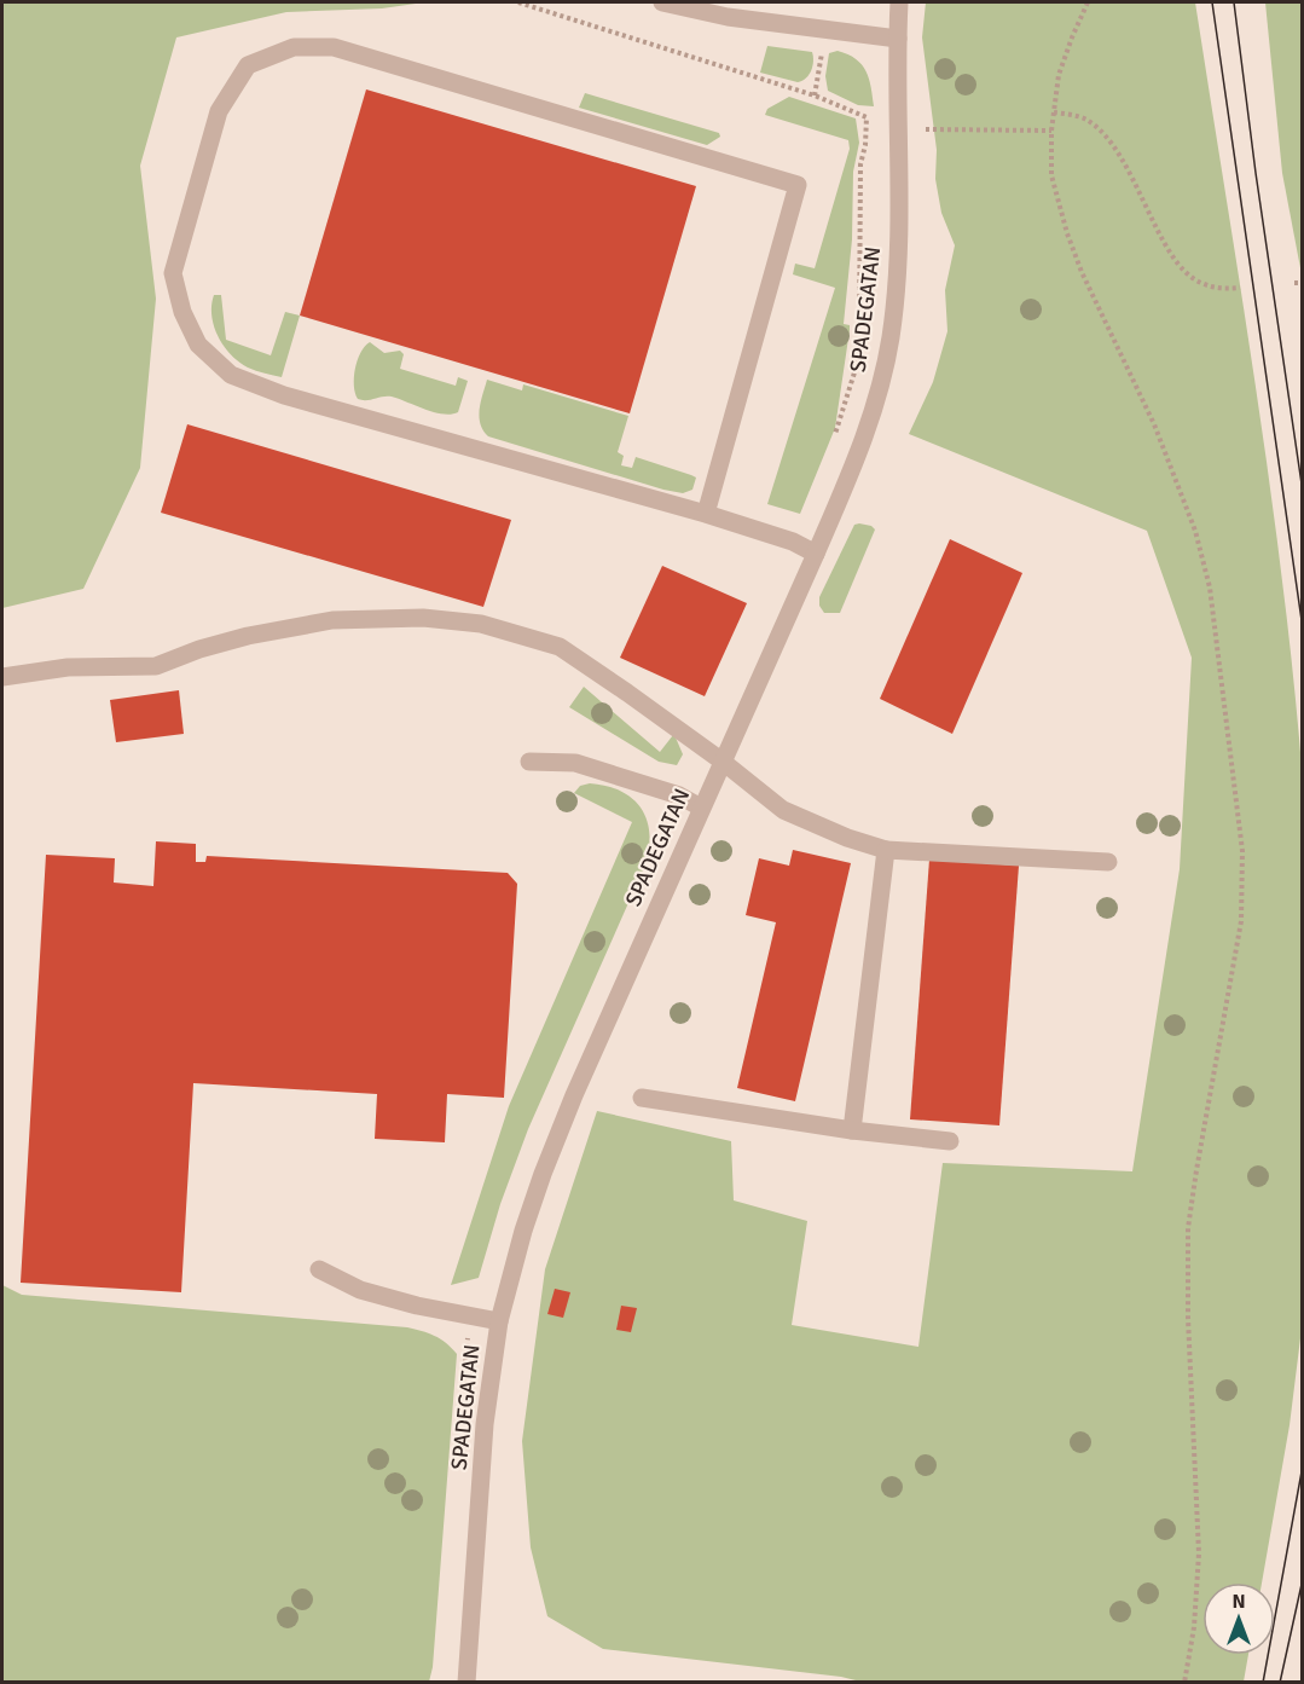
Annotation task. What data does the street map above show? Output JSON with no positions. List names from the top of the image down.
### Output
{
  "streets": {
    "street": ["SPADEGATAN"]
  },
  "north": "top"
}
